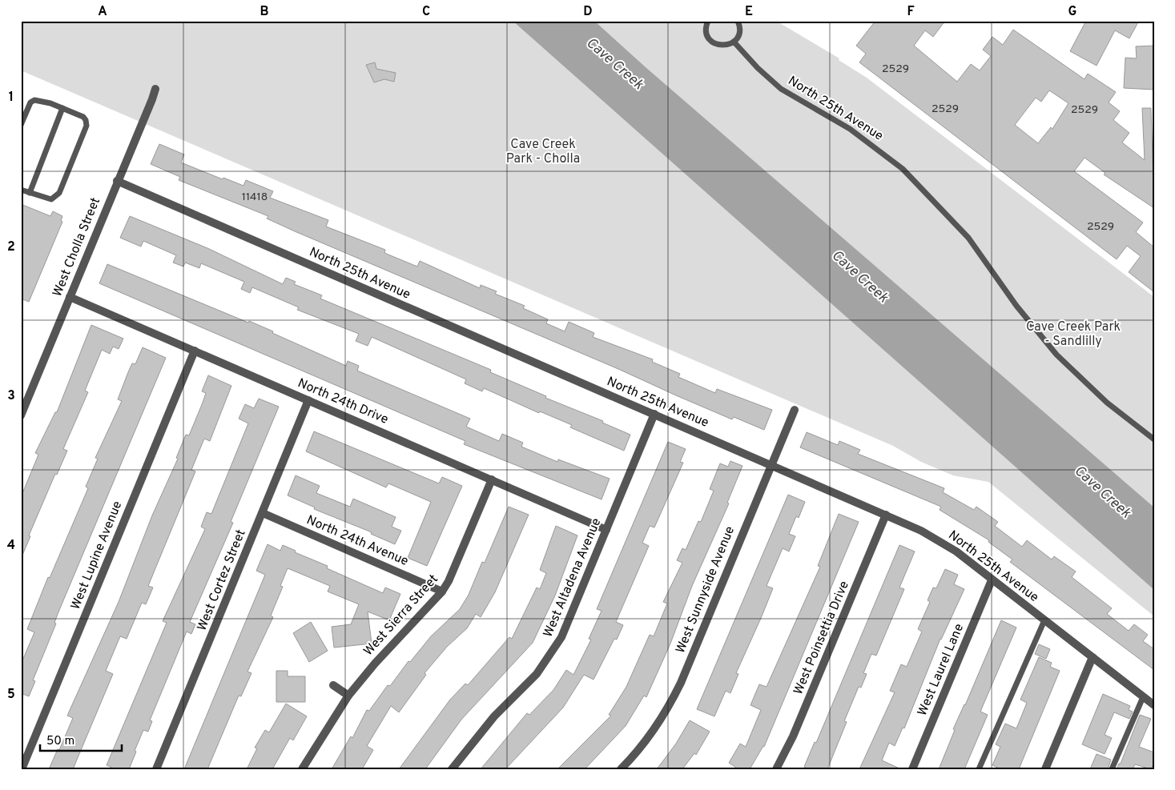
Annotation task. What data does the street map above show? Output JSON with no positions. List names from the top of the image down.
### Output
{
  "streets": {
    "street": [
      "North 25th Avenue",
      "West Cholla Street",
      "North 24th Drive",
      "North 24th Avenue",
      "West Lupine Avenue",
      "West Altadena Avenue",
      "West Cortez Street",
      "West Sunnyside Avenue",
      "West Sierra Street",
      "West Poinsettia Drive",
      "West Laurel Lane"
    ]
  },
  "crossings": [
    ["North 25th Avenue", "West Cholla Street"],
    ["North 25th Avenue", "West Altadena Avenue"],
    ["North 25th Avenue", "West Sunnyside Avenue"],
    ["North 25th Avenue", "West Poinsettia Drive"],
    ["North 25th Avenue", "West Laurel Lane"],
    ["West Cholla Street", "North 24th Drive"],
    ["North 24th Drive", "West Lupine Avenue"],
    ["North 24th Drive", "West Altadena Avenue"],
    ["North 24th Drive", "West Cortez Street"],
    ["North 24th Drive", "West Sierra Street"],
    ["North 24th Avenue", "West Cortez Street"],
    ["North 24th Avenue", "West Sierra Street"]
  ],
  "water": ["Cave Creek"],
  "parks": ["Cave Creek Park - Cholla", "Cave Creek Park - Sandlilly"],
  "house_numbers": [
    "2529",
    "2529",
    "2529",
    "11418",
    "2529"
  ],
  "scale_bar": "50 m",
  "grid": {
    "columns": [
      "A",
      "B",
      "C",
      "D",
      "E",
      "F",
      "G"
    ],
    "rows": [
      "1",
      "2",
      "3",
      "4",
      "5"
    ]
  }
}
